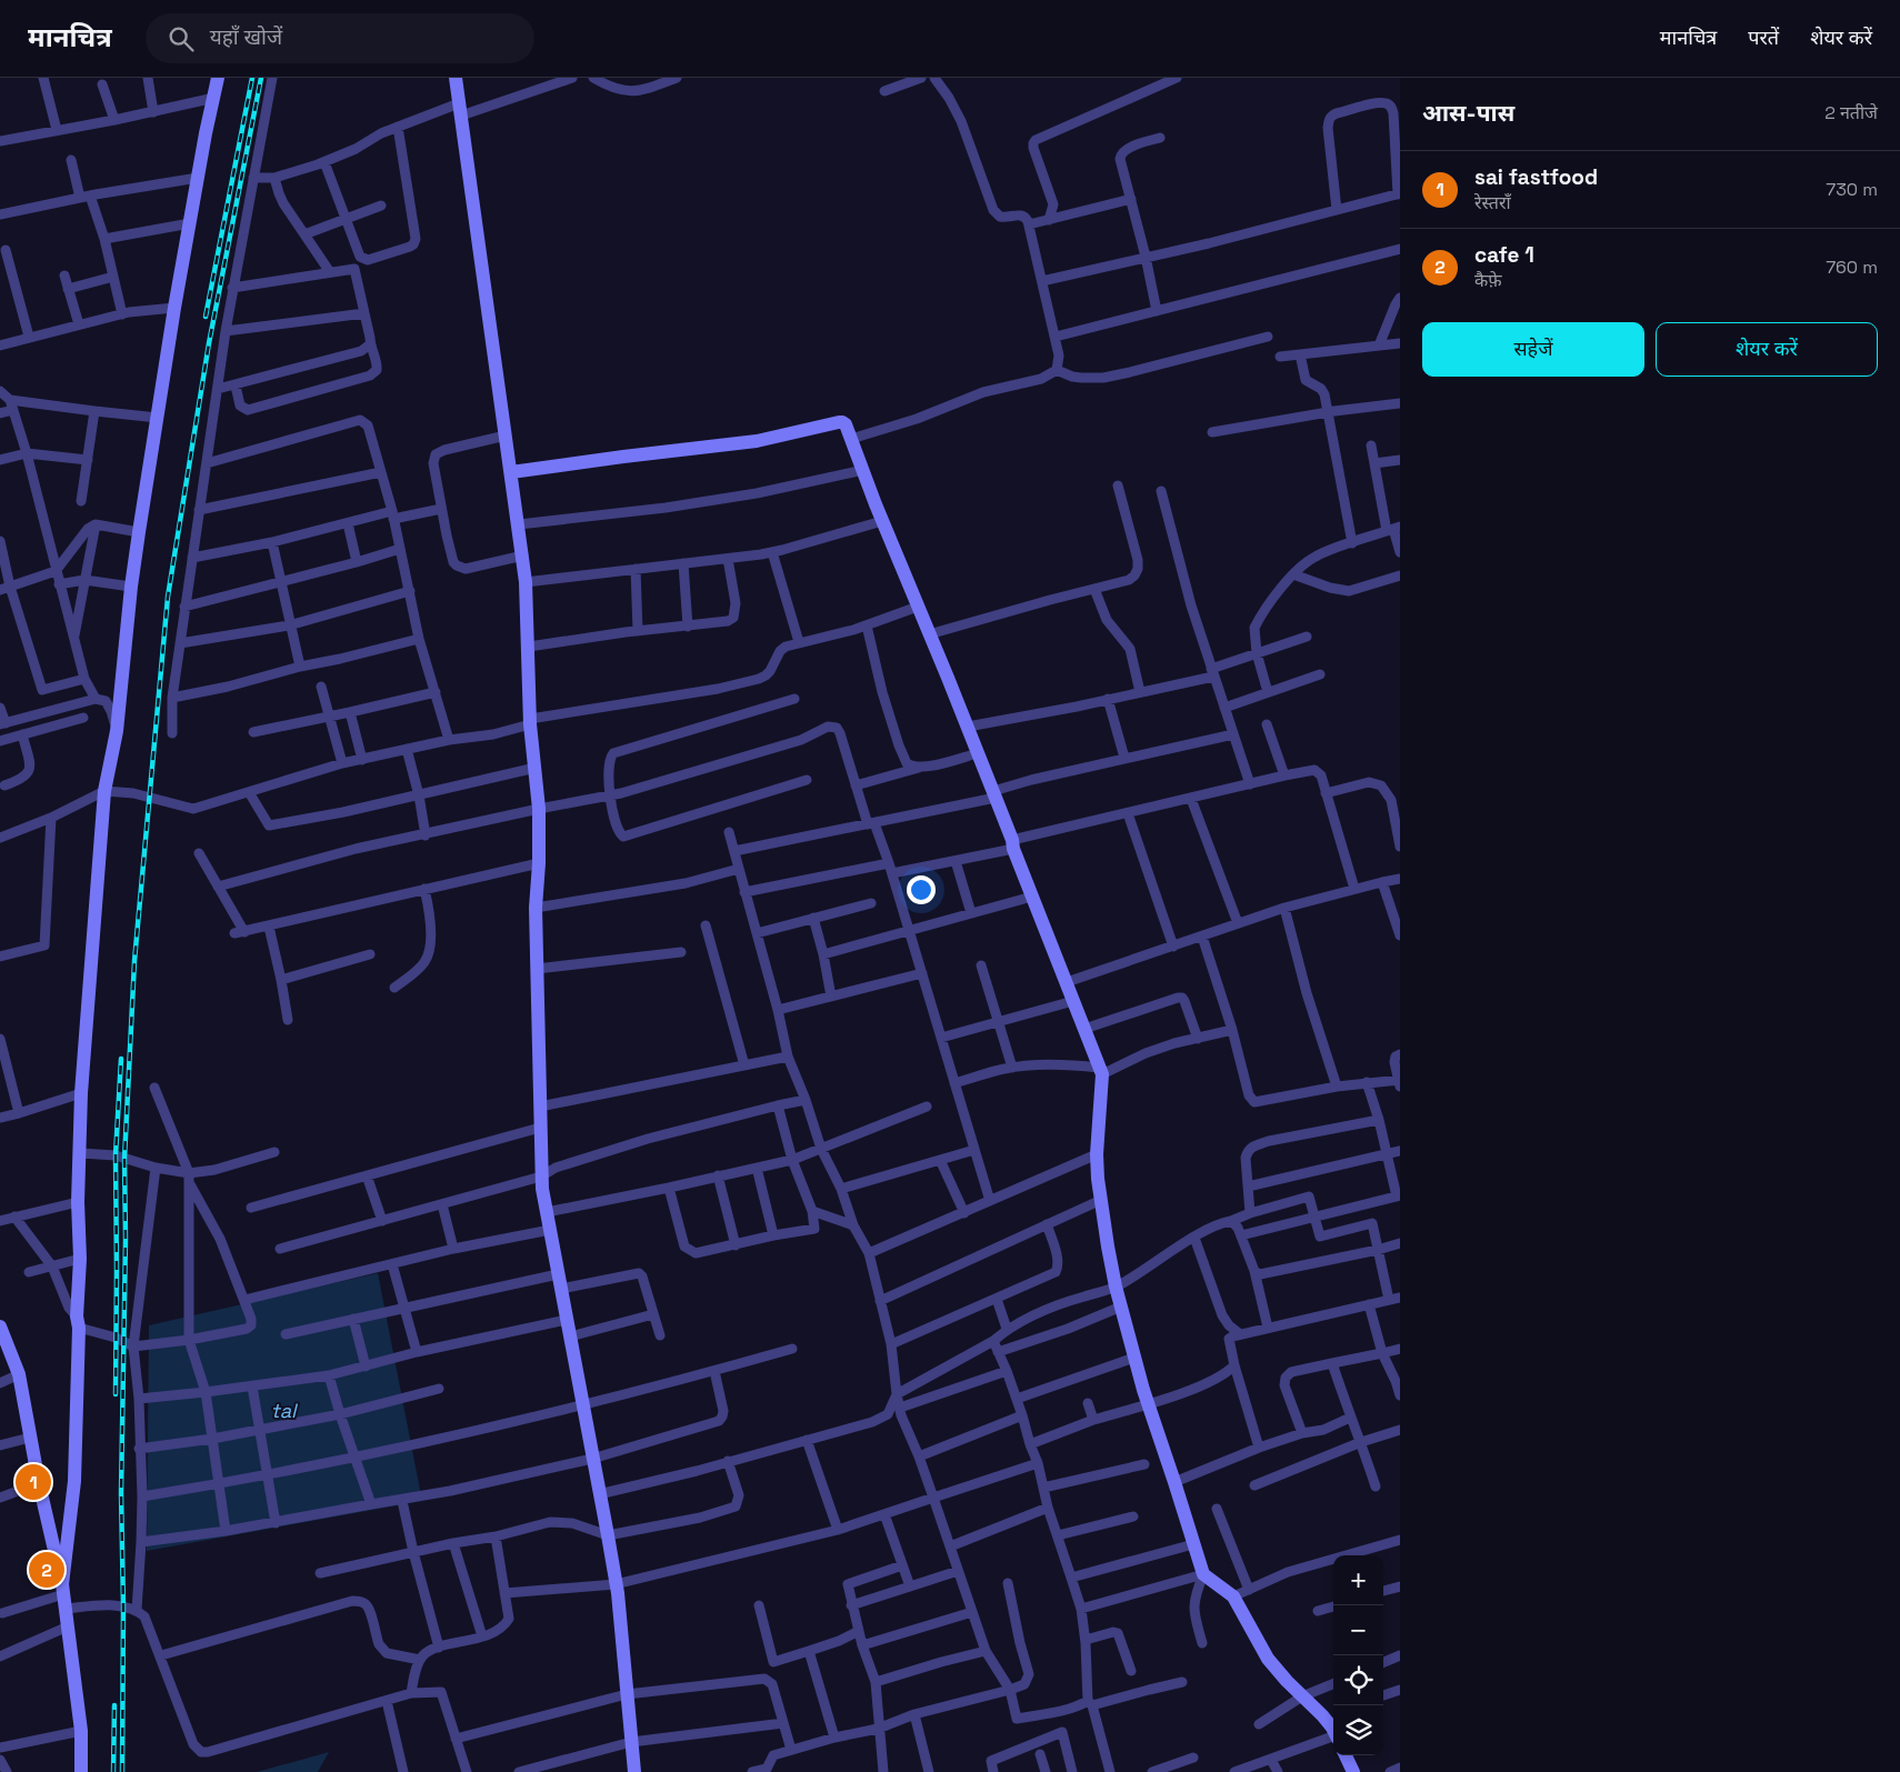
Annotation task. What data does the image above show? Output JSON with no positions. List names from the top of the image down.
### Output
{
  "water": ["tal"],
  "page": {
    "header": "मानचित्र",
    "search": "यहाँ खोजें",
    "nav": ["मानचित्र", "परतें", "शेयर करें"],
    "heading": ["आस-पास", "2 नतीजे"],
    "list": [
      {
        "mark": "1",
        "name": "sai fastfood",
        "note": "रेस्तराँ",
        "value": "730 m"
      },
      {
        "mark": "2",
        "name": "cafe 1",
        "note": "कैफ़े",
        "value": "760 m"
      }
    ],
    "buttons": ["सहेजें", "शेयर करें"],
    "pins": ["1", "2"],
    "map_buttons": ["+", "−"]
  }
}
